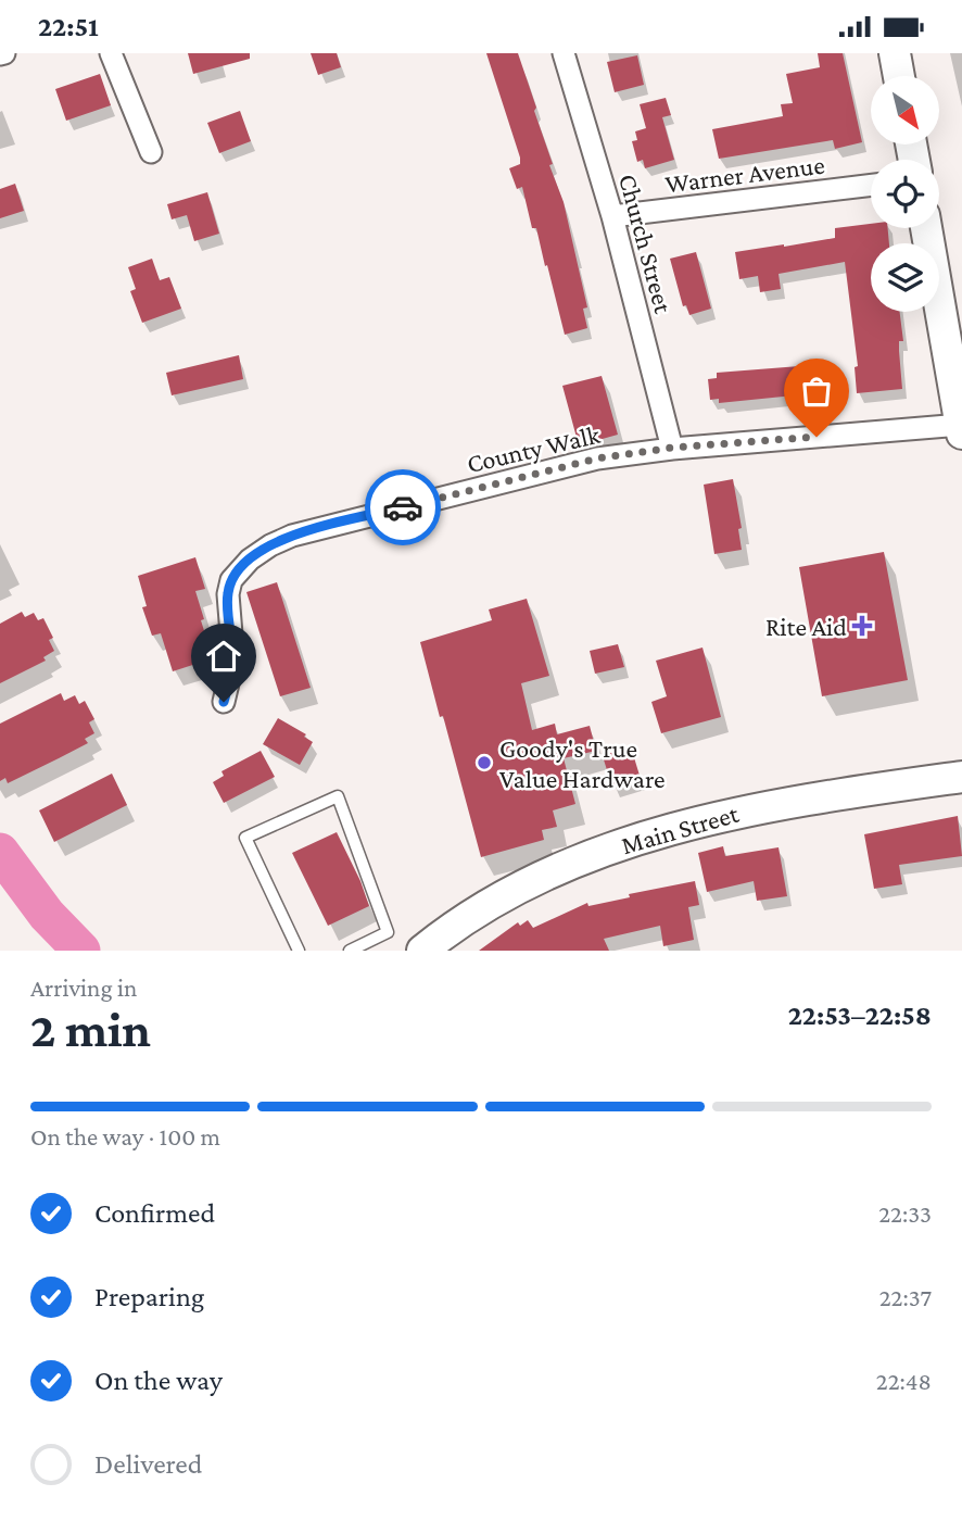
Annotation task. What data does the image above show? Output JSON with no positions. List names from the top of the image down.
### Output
{
  "streets": {
    "main road": ["Main Street"],
    "street": ["Warner Avenue", "Church Street", "County Walk"]
  },
  "crossings": [
    ["Warner Avenue", "Church Street"],
    ["Church Street", "County Walk"]
  ],
  "places": {
    "health": ["Rite Aid"],
    "other": ["Goody's True Value Hardware"]
  },
  "north": "bottom right",
  "page": {
    "status": "22:51",
    "heading": ["2 min", "Arriving in", "22:53–22:58"],
    "bar": "On the way · 100 m",
    "list": [
      ["Confirmed", "22:33"],
      ["Preparing", "22:37"],
      ["On the way", "22:48"],
      "Delivered"
    ]
  }
}
